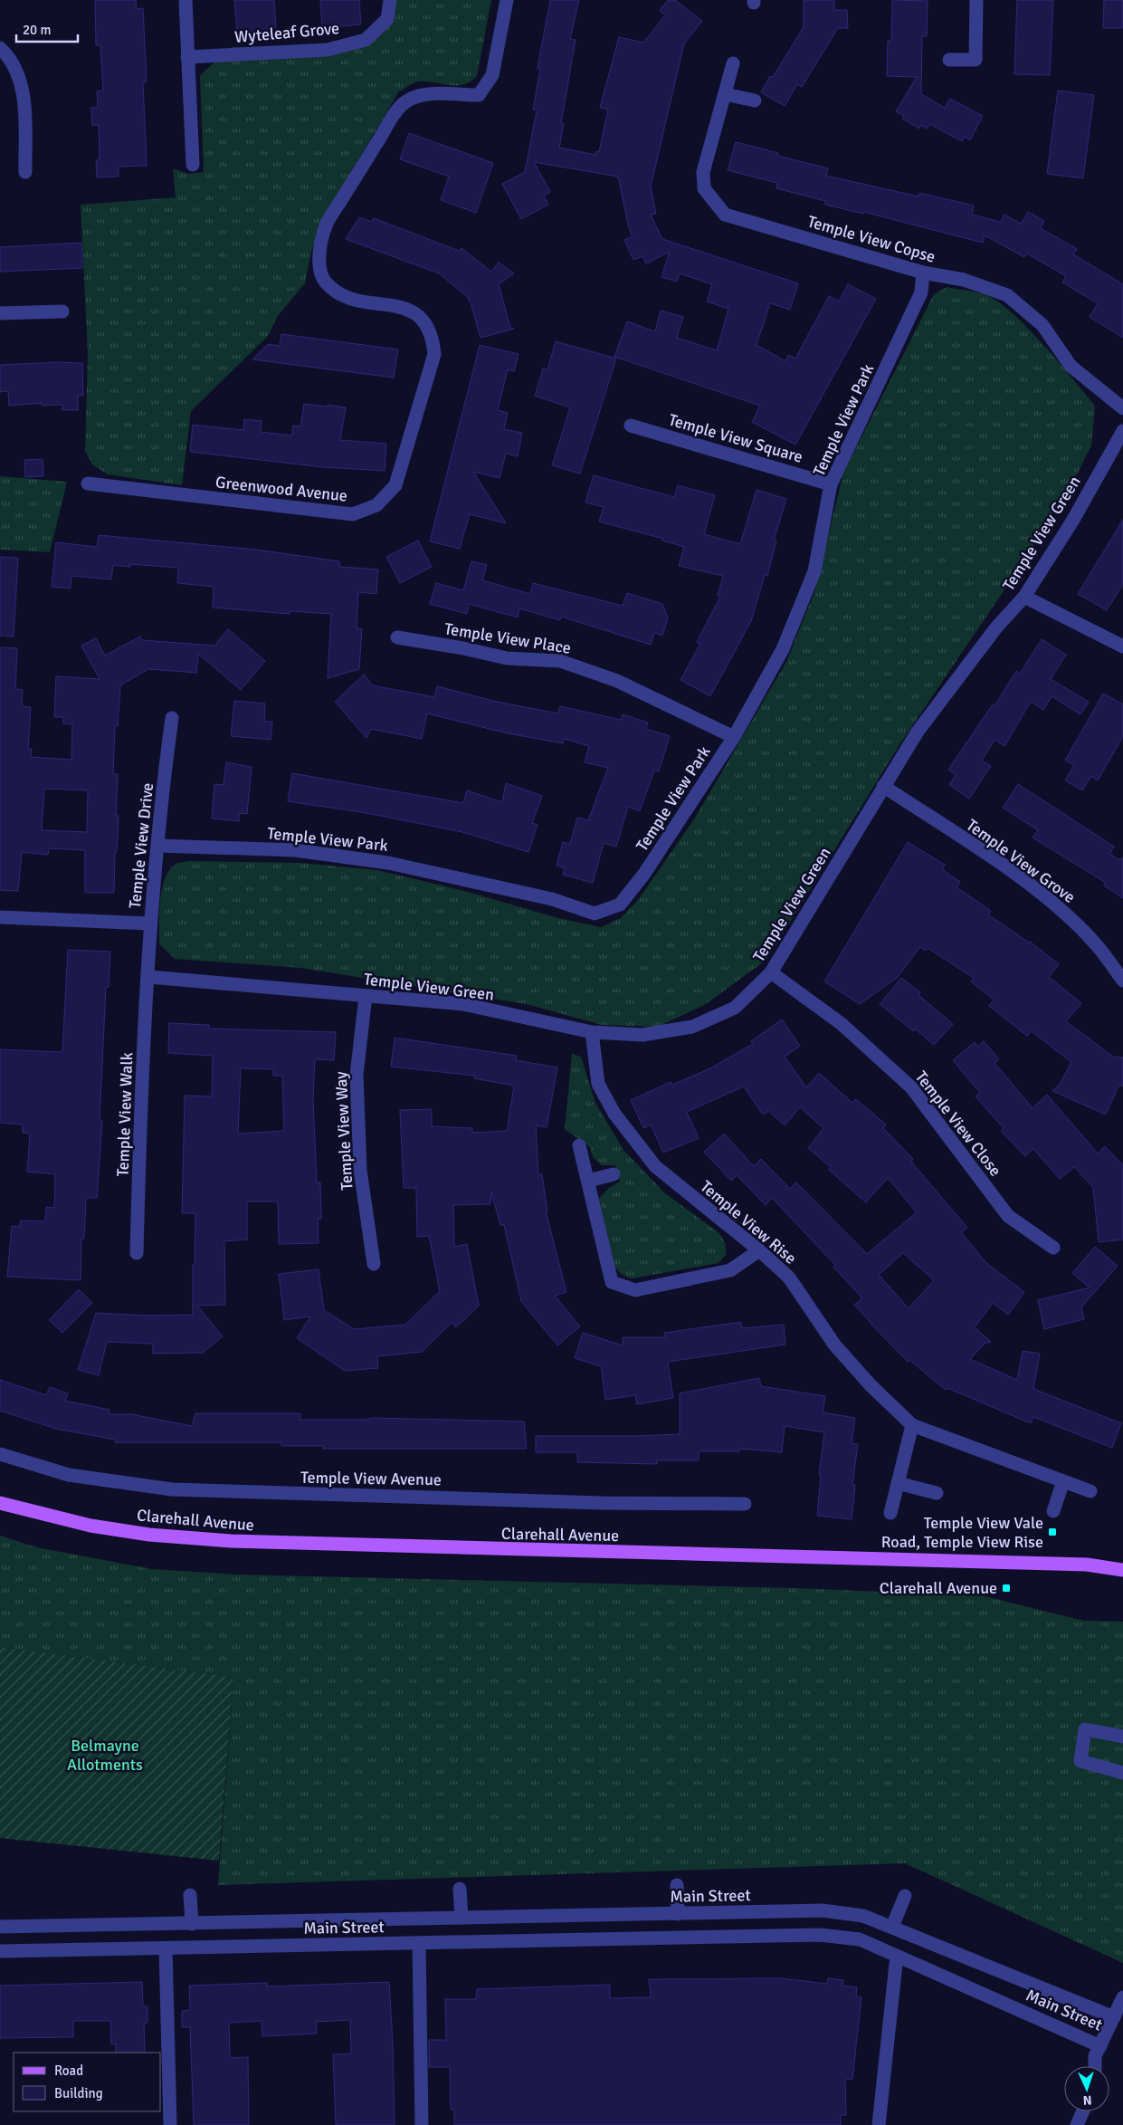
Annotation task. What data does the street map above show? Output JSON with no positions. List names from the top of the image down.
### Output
{
  "streets": {
    "main road": ["Clarehall Avenue"],
    "street": [
      "Wyteleaf Grove",
      "Temple View Copse",
      "Temple View Park",
      "Temple View Square",
      "Greenwood Avenue",
      "Temple View Green",
      "Temple View Place",
      "Temple View Drive",
      "Temple View Grove",
      "Temple View Walk",
      "Temple View Close",
      "Temple View Way",
      "Temple View Rise",
      "Temple View Avenue",
      "Main Street"
    ]
  },
  "crossings": [
    ["Temple View Copse", "Temple View Park"],
    ["Temple View Park", "Temple View Square"],
    ["Temple View Park", "Temple View Place"],
    ["Temple View Park", "Temple View Drive"],
    ["Temple View Green", "Temple View Drive"],
    ["Temple View Green", "Temple View Grove"],
    ["Temple View Green", "Temple View Walk"],
    ["Temple View Green", "Temple View Close"],
    ["Temple View Green", "Temple View Way"],
    ["Temple View Green", "Temple View Rise"],
    ["Temple View Drive", "Temple View Walk"]
  ],
  "parks": ["Belmayne Allotments"],
  "places": {
    "transit": ["Temple View Vale Road, Temple View Rise", "Clarehall Avenue"]
  },
  "legend": ["Road", "Building"],
  "scale_bar": "20 m",
  "north": "bottom"
}
